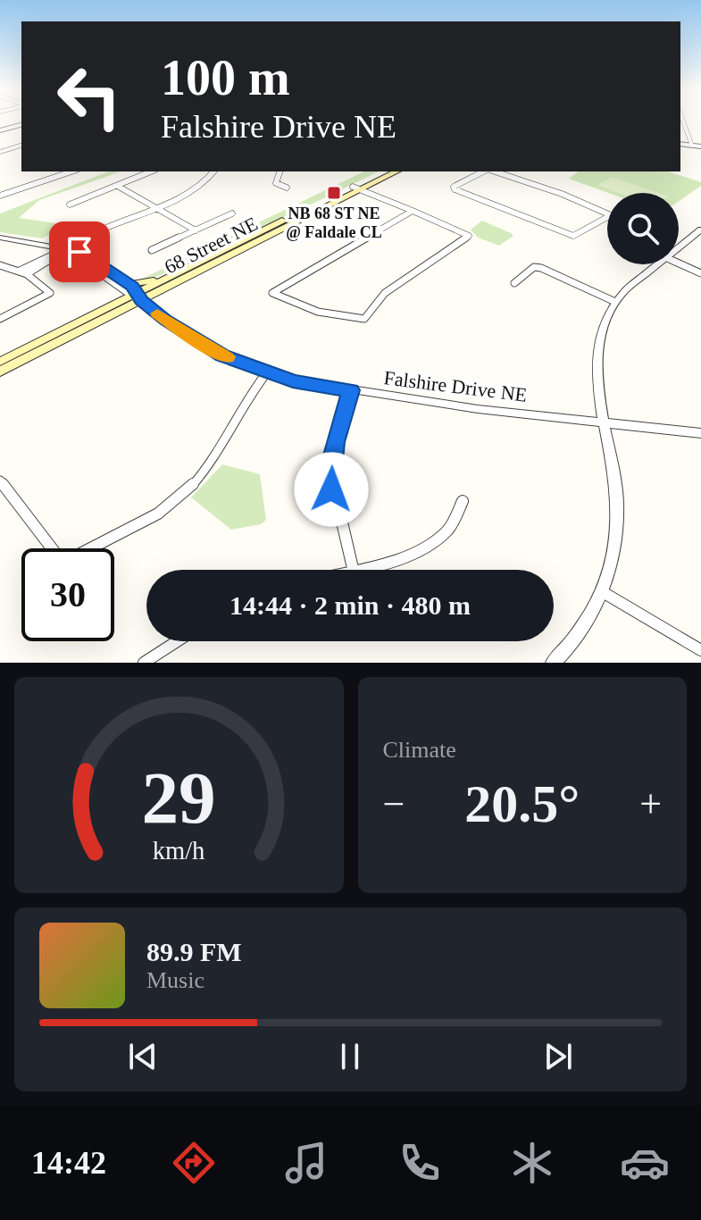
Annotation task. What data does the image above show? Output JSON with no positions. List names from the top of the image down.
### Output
{
  "streets": {
    "main road": ["68 Street NE"],
    "street": ["Falshire Drive NE"]
  },
  "crossings": [
    ["68 Street NE", "Falshire Drive NE"]
  ],
  "places": {
    "transit": ["NB 68 ST NE @ Faldale CL"]
  },
  "page": {
    "turn": ["100 m", "Falshire Drive NE"],
    "limit": "30",
    "trip": "14:44 · 2 min · 480 m",
    "tile": "Climate",
    "heat": ["−", "20.5°", "+"],
    "song": ["89.9 FM", "Music"],
    "tabs": "14:42",
    "gauge": ["29", "km/h"]
  }
}
